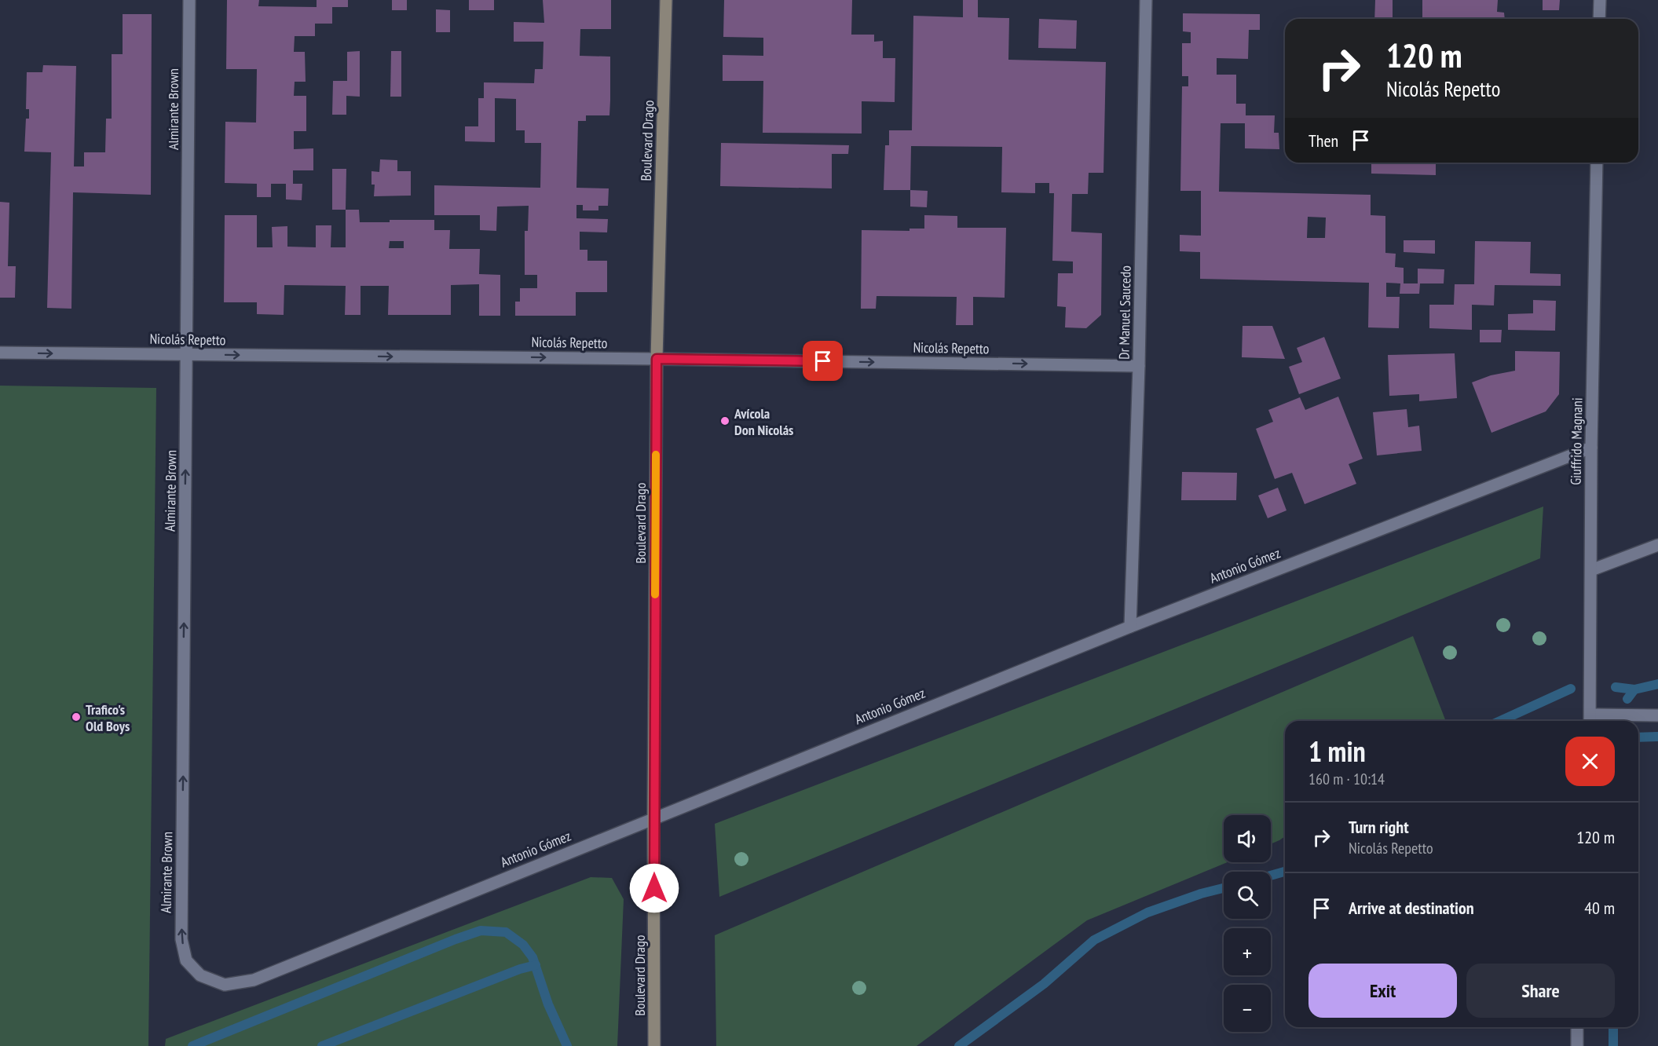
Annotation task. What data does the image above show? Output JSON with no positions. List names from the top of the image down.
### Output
{
  "streets": {
    "main road": ["Boulevard Drago"],
    "street": [
      "Almirante Brown",
      "Dr Manuel Saucedo",
      "Nicolás Repetto",
      "Giuffrido Magnani",
      "Antonio Gómez"
    ]
  },
  "crossings": [
    ["Almirante Brown", "Nicolás Repetto"],
    ["Almirante Brown", "Antonio Gómez"],
    ["Boulevard Drago", "Nicolás Repetto"],
    ["Boulevard Drago", "Antonio Gómez"],
    ["Dr Manuel Saucedo", "Nicolás Repetto"],
    ["Dr Manuel Saucedo", "Antonio Gómez"],
    ["Giuffrido Magnani", "Antonio Gómez"]
  ],
  "one_way": ["Almirante Brown", "Nicolás Repetto"],
  "places": ["Avícola Don Nicolás", "Trafico's Old Boys"],
  "page": {
    "turn": ["120 m", "Nicolás Repetto"],
    "then": "Then",
    "heading": ["1 min", "160 m · 10:14"],
    "list": [
      {
        "name": "Turn right",
        "note": "Nicolás Repetto",
        "value": "120 m"
      },
      {
        "name": "Arrive at destination",
        "value": "40 m"
      }
    ],
    "map_buttons": ["+", "−"],
    "buttons": ["Exit", "Share"]
  }
}
